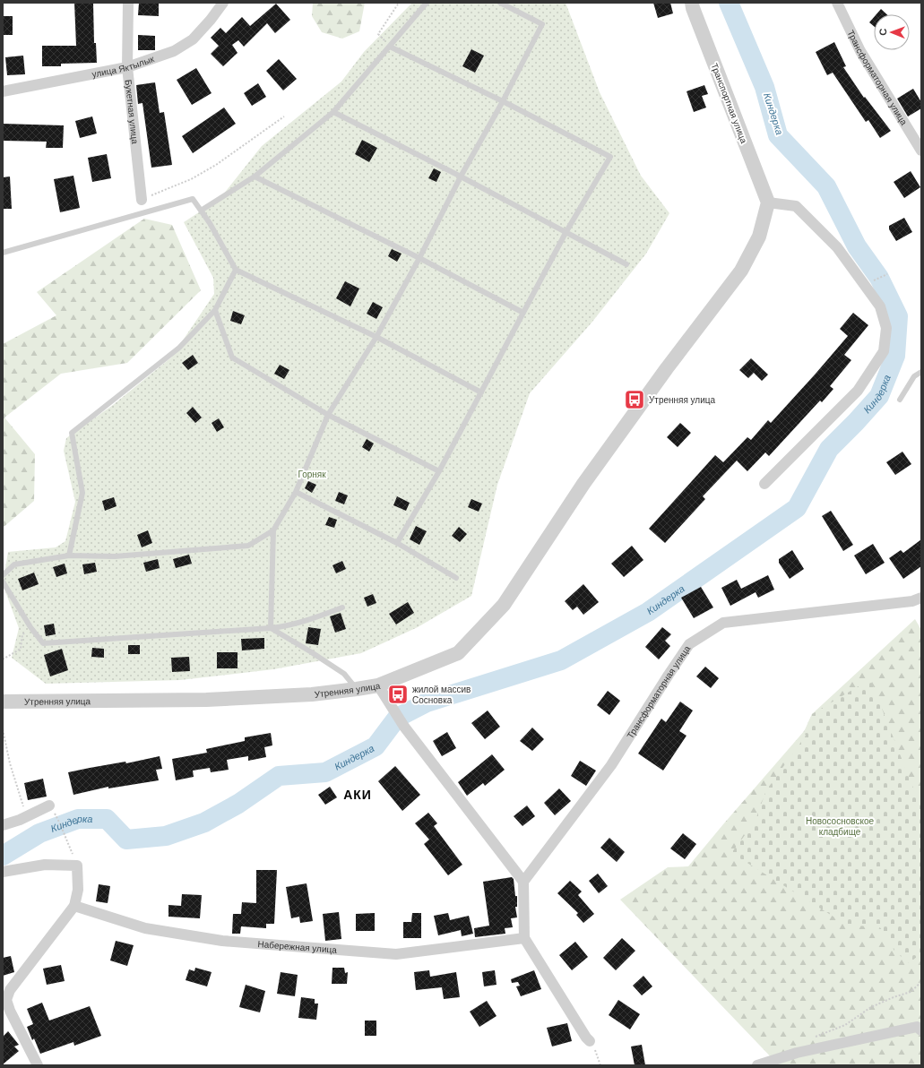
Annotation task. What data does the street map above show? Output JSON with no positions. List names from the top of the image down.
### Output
{
  "streets": {
    "street": [
      "улица Яктылык",
      "Трансформаторная улица",
      "Транспортная улица",
      "Букетная улица",
      "Утренняя улица",
      "Набережная улица"
    ]
  },
  "crossings": [
    ["улица Яктылык", "Букетная улица"],
    ["Транспортная улица", "Утренняя улица"]
  ],
  "districts": ["АКИ"],
  "water": ["Киндерка"],
  "parks": ["Горняк", "Новососновское кладбище"],
  "places": {
    "bus stop": ["Утренняя улица", "жилой массив Сосновка"]
  },
  "north": "left"
}
